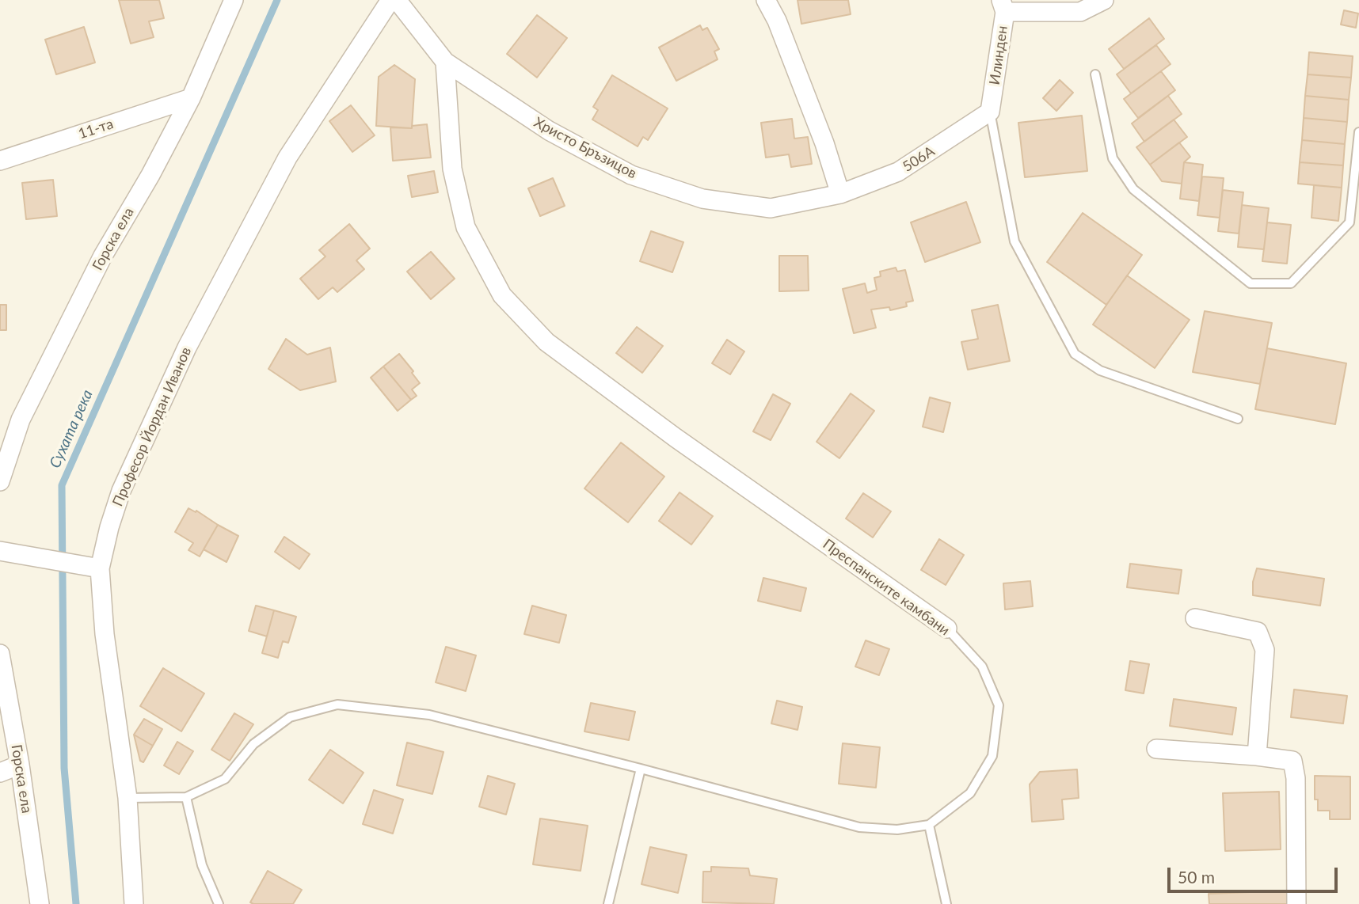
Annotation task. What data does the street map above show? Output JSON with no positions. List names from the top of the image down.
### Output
{
  "streets": {
    "street": [
      "Илинден",
      "11-та",
      "Христо Бръзицов",
      "506А",
      "Горска ела",
      "Професор Йордан Иванов",
      "Преспанските камбани"
    ]
  },
  "crossings": [
    ["Илинден", "506А"],
    ["11-та", "Горска ела"],
    ["Христо Бръзицов", "506А"],
    ["Христо Бръзицов", "Преспанските камбани"],
    ["Професор Йордан Иванов", "Преспанските камбани"]
  ],
  "water": ["Сухата река"],
  "scale_bar": "50 m"
}
